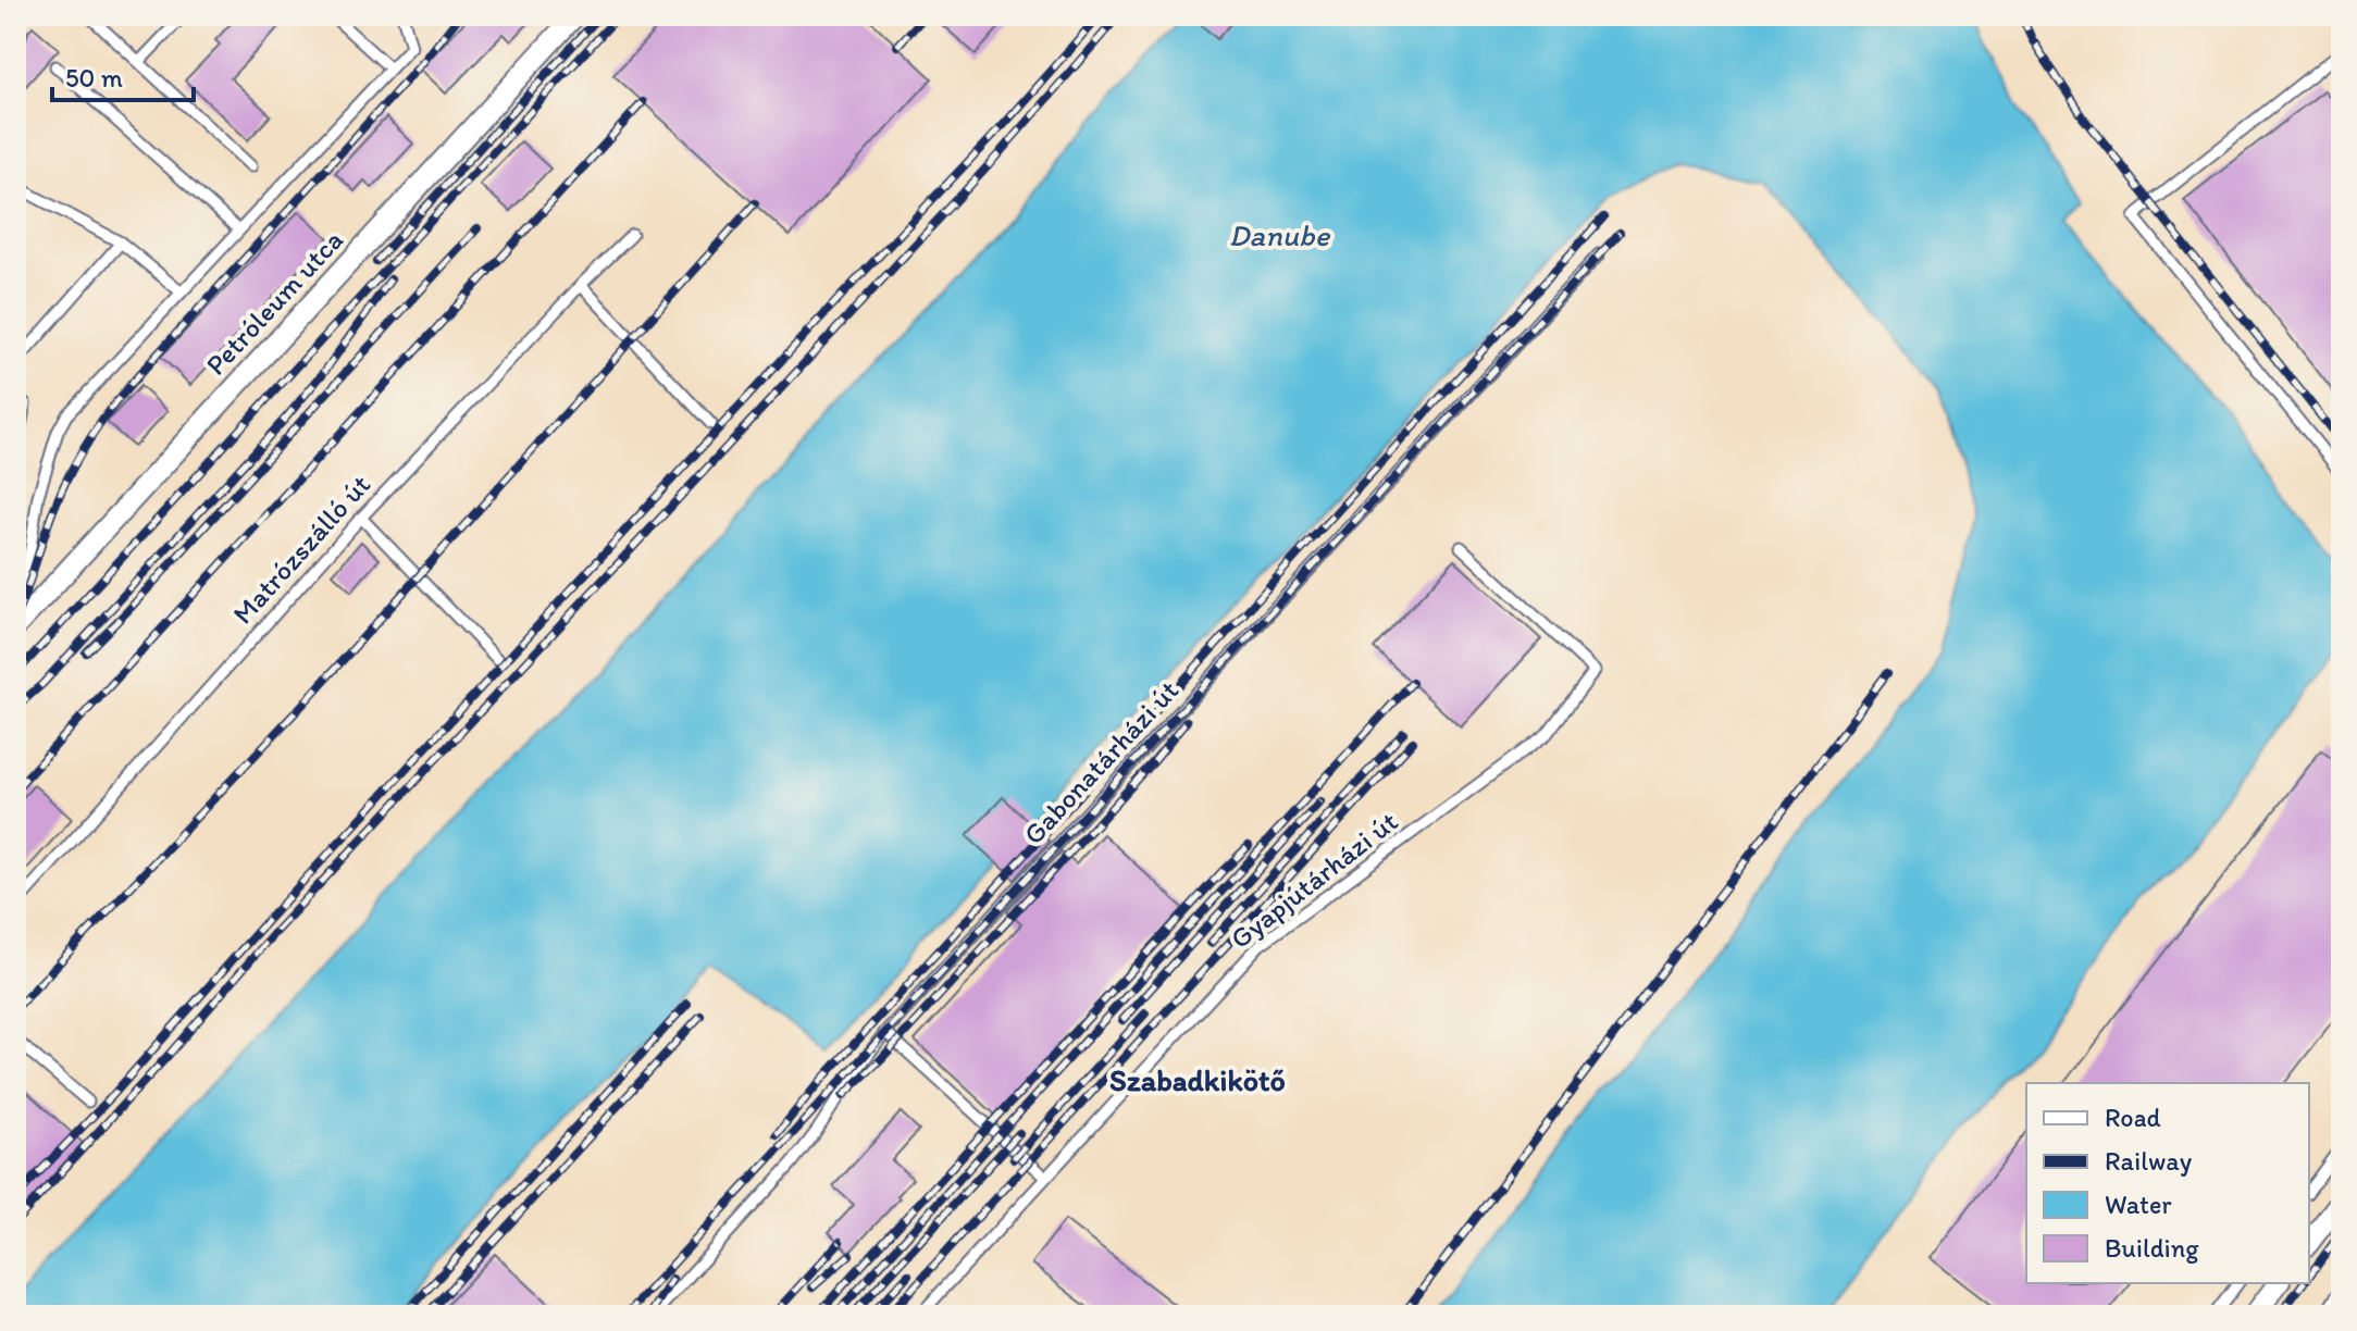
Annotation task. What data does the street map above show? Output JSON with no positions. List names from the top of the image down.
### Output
{
  "streets": {
    "street": ["Petróleum utca"],
    "lane": ["Matrózszálló út", "Gabonatárházi út", "Gyapjútárházi út"]
  },
  "districts": ["Szabadkikötő"],
  "water": ["Danube"],
  "legend": [
    "Road",
    "Railway",
    "Water",
    "Building"
  ],
  "scale_bar": "50 m"
}
